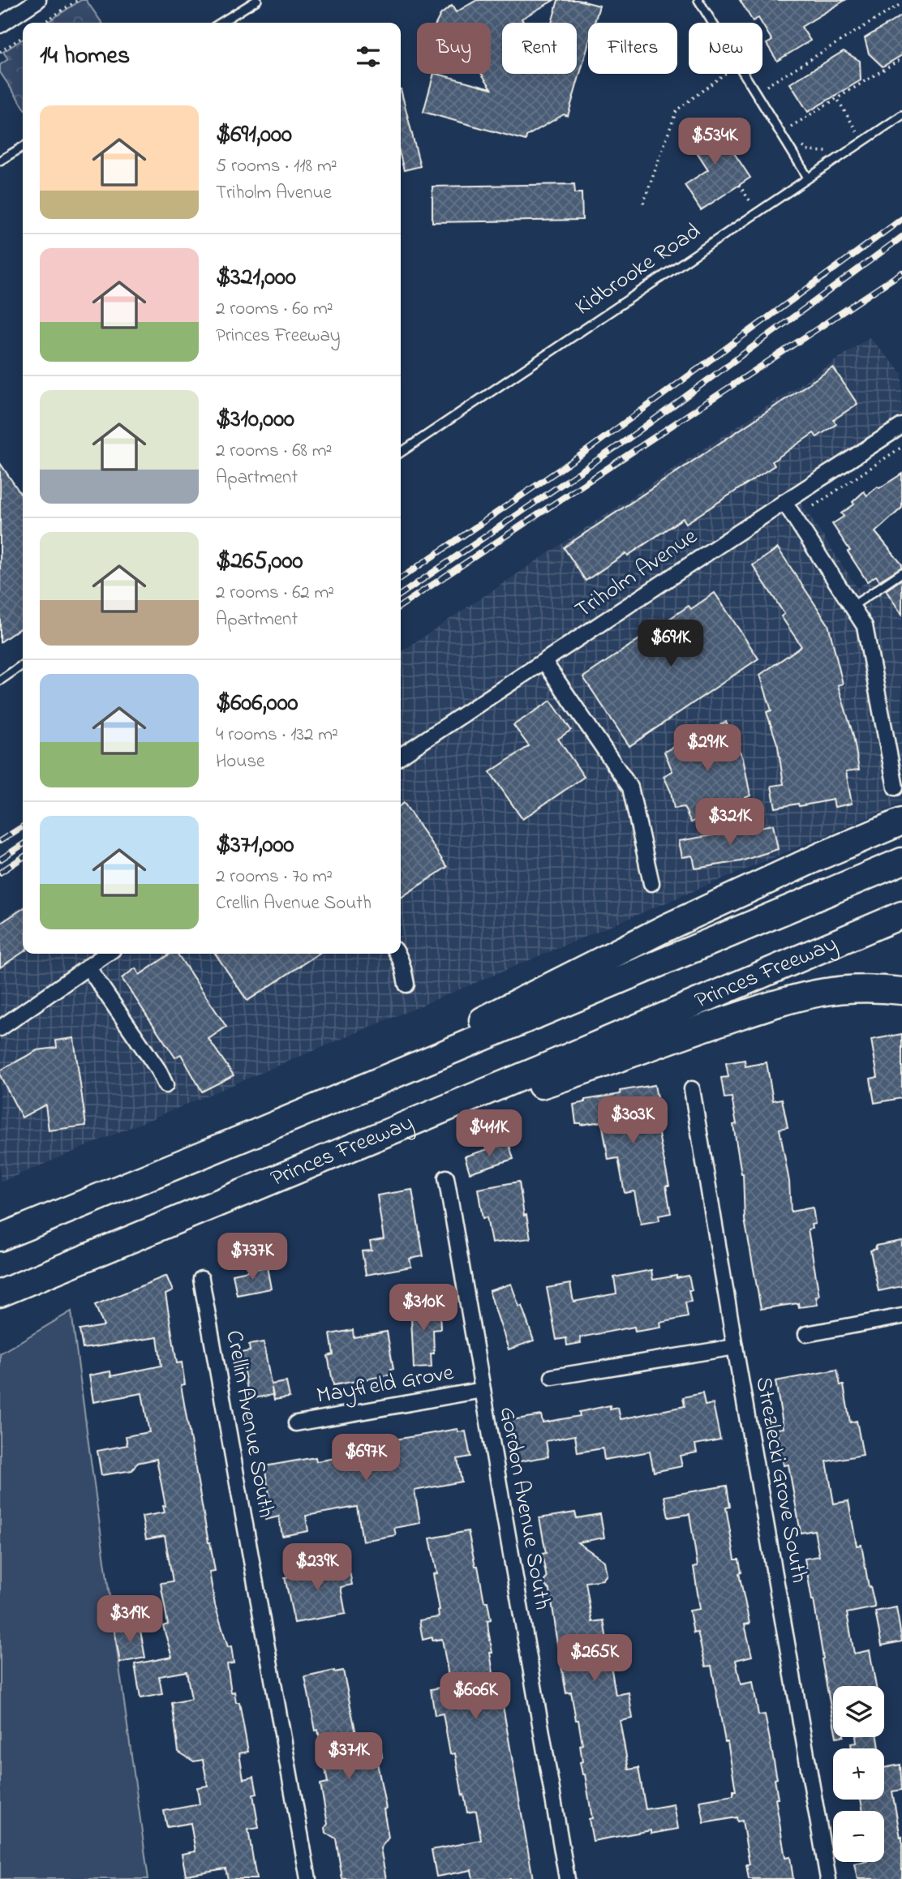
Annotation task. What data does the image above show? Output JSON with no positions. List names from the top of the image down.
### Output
{
  "streets": {
    "highway": ["Princes Freeway"],
    "street": [
      "Triholm Avenue",
      "Mayfield Grove",
      "Crellin Avenue South",
      "Strezlecki Grove South",
      "Gordon Avenue South"
    ],
    "lane": ["Kidbrooke Road"]
  },
  "crossings": [
    ["Mayfield Grove", "Gordon Avenue South"]
  ],
  "page": {
    "chip": [
      "Buy",
      "Rent",
      "Filters",
      "New"
    ],
    "heading": "14 homes",
    "list": [
      {
        "name": "$691,000",
        "note": "5 rooms · 118 m² · Triholm Avenue"
      },
      {
        "name": "$321,000",
        "note": "2 rooms · 60 m² · Princes Freeway"
      },
      {
        "name": "$310,000",
        "note": "2 rooms · 68 m² · Apartment"
      },
      {
        "name": "$265,000",
        "note": "2 rooms · 62 m² · Apartment"
      },
      {
        "name": "$606,000",
        "note": "4 rooms · 132 m² · House"
      },
      {
        "name": "$371,000",
        "note": "2 rooms · 70 m² · Crellin Avenue South"
      }
    ],
    "price": [
      "$534K",
      "$691K",
      "$291K",
      "$321K",
      "$303K",
      "$411K",
      "$737K",
      "$310K",
      "$697K",
      "$239K",
      "$319K",
      "$265K",
      "$606K",
      "$371K"
    ],
    "map_buttons": ["+", "−"]
  }
}
